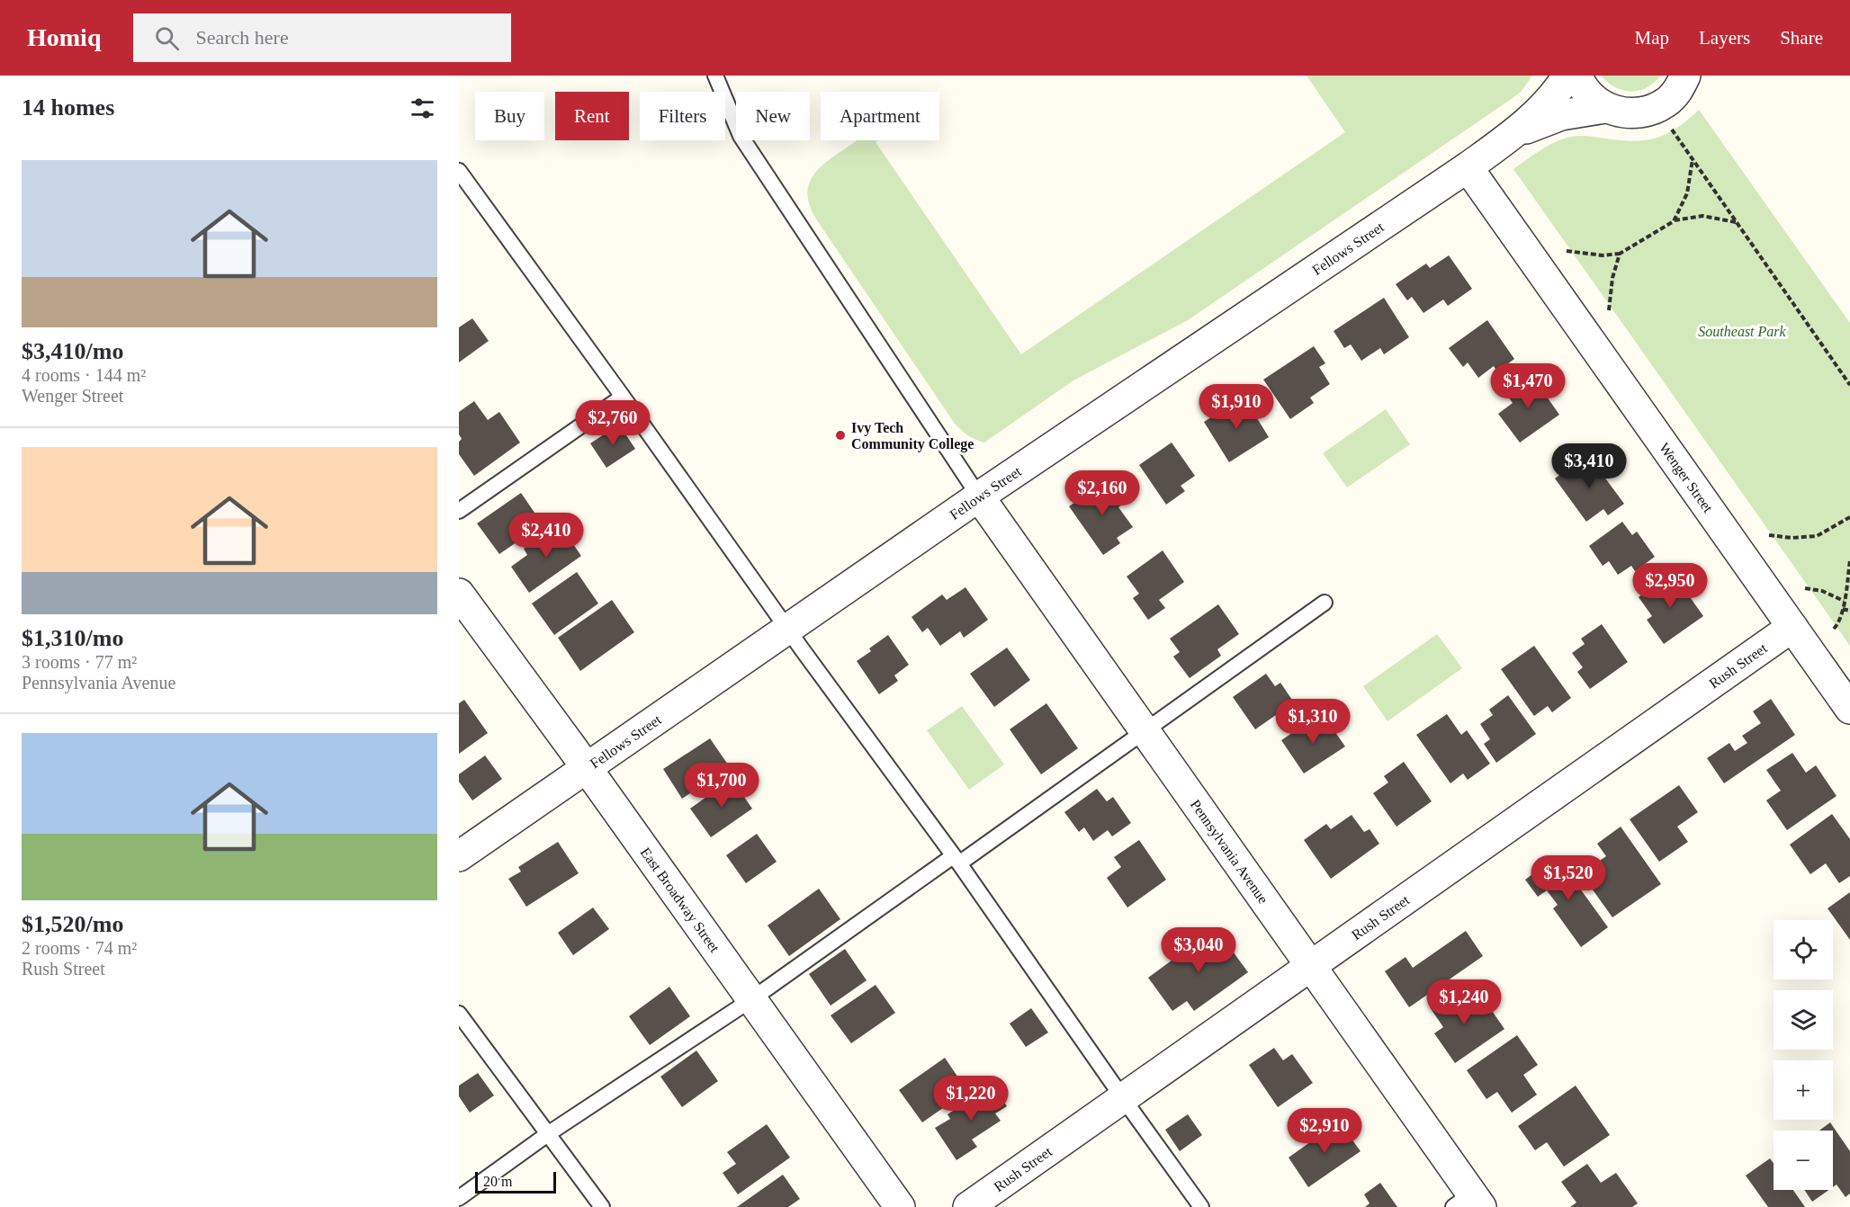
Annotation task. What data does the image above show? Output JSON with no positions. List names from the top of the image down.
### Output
{
  "streets": {
    "street": [
      "Fellows Street",
      "Wenger Street",
      "Rush Street",
      "Pennsylvania Avenue",
      "East Broadway Street"
    ]
  },
  "crossings": [
    ["Fellows Street", "Wenger Street"],
    ["Fellows Street", "Pennsylvania Avenue"],
    ["Fellows Street", "East Broadway Street"],
    ["Wenger Street", "Rush Street"],
    ["Rush Street", "Pennsylvania Avenue"]
  ],
  "parks": ["Southeast Park"],
  "places": ["Ivy Tech Community College"],
  "scale_bar": "20 m",
  "page": {
    "header": "Homiq",
    "search": "Search here",
    "nav": ["Map", "Layers", "Share"],
    "heading": "14 homes",
    "chip": [
      "Buy",
      "Rent",
      "Filters",
      "New",
      "Apartment"
    ],
    "list": [
      {
        "name": "$3,410/mo",
        "note": "4 rooms · 144 m² · Wenger Street"
      },
      {
        "name": "$1,310/mo",
        "note": "3 rooms · 77 m² · Pennsylvania Avenue"
      },
      {
        "name": "$1,520/mo",
        "note": "2 rooms · 74 m² · Rush Street"
      }
    ],
    "price": [
      "$1,470",
      "$1,910",
      "$2,760",
      "$3,410",
      "$2,160",
      "$2,410",
      "$2,950",
      "$1,310",
      "$1,700",
      "$1,520",
      "$3,040",
      "$1,240",
      "$1,220",
      "$2,910"
    ],
    "map_buttons": ["+", "−"],
    "scale": "20 m"
  }
}
